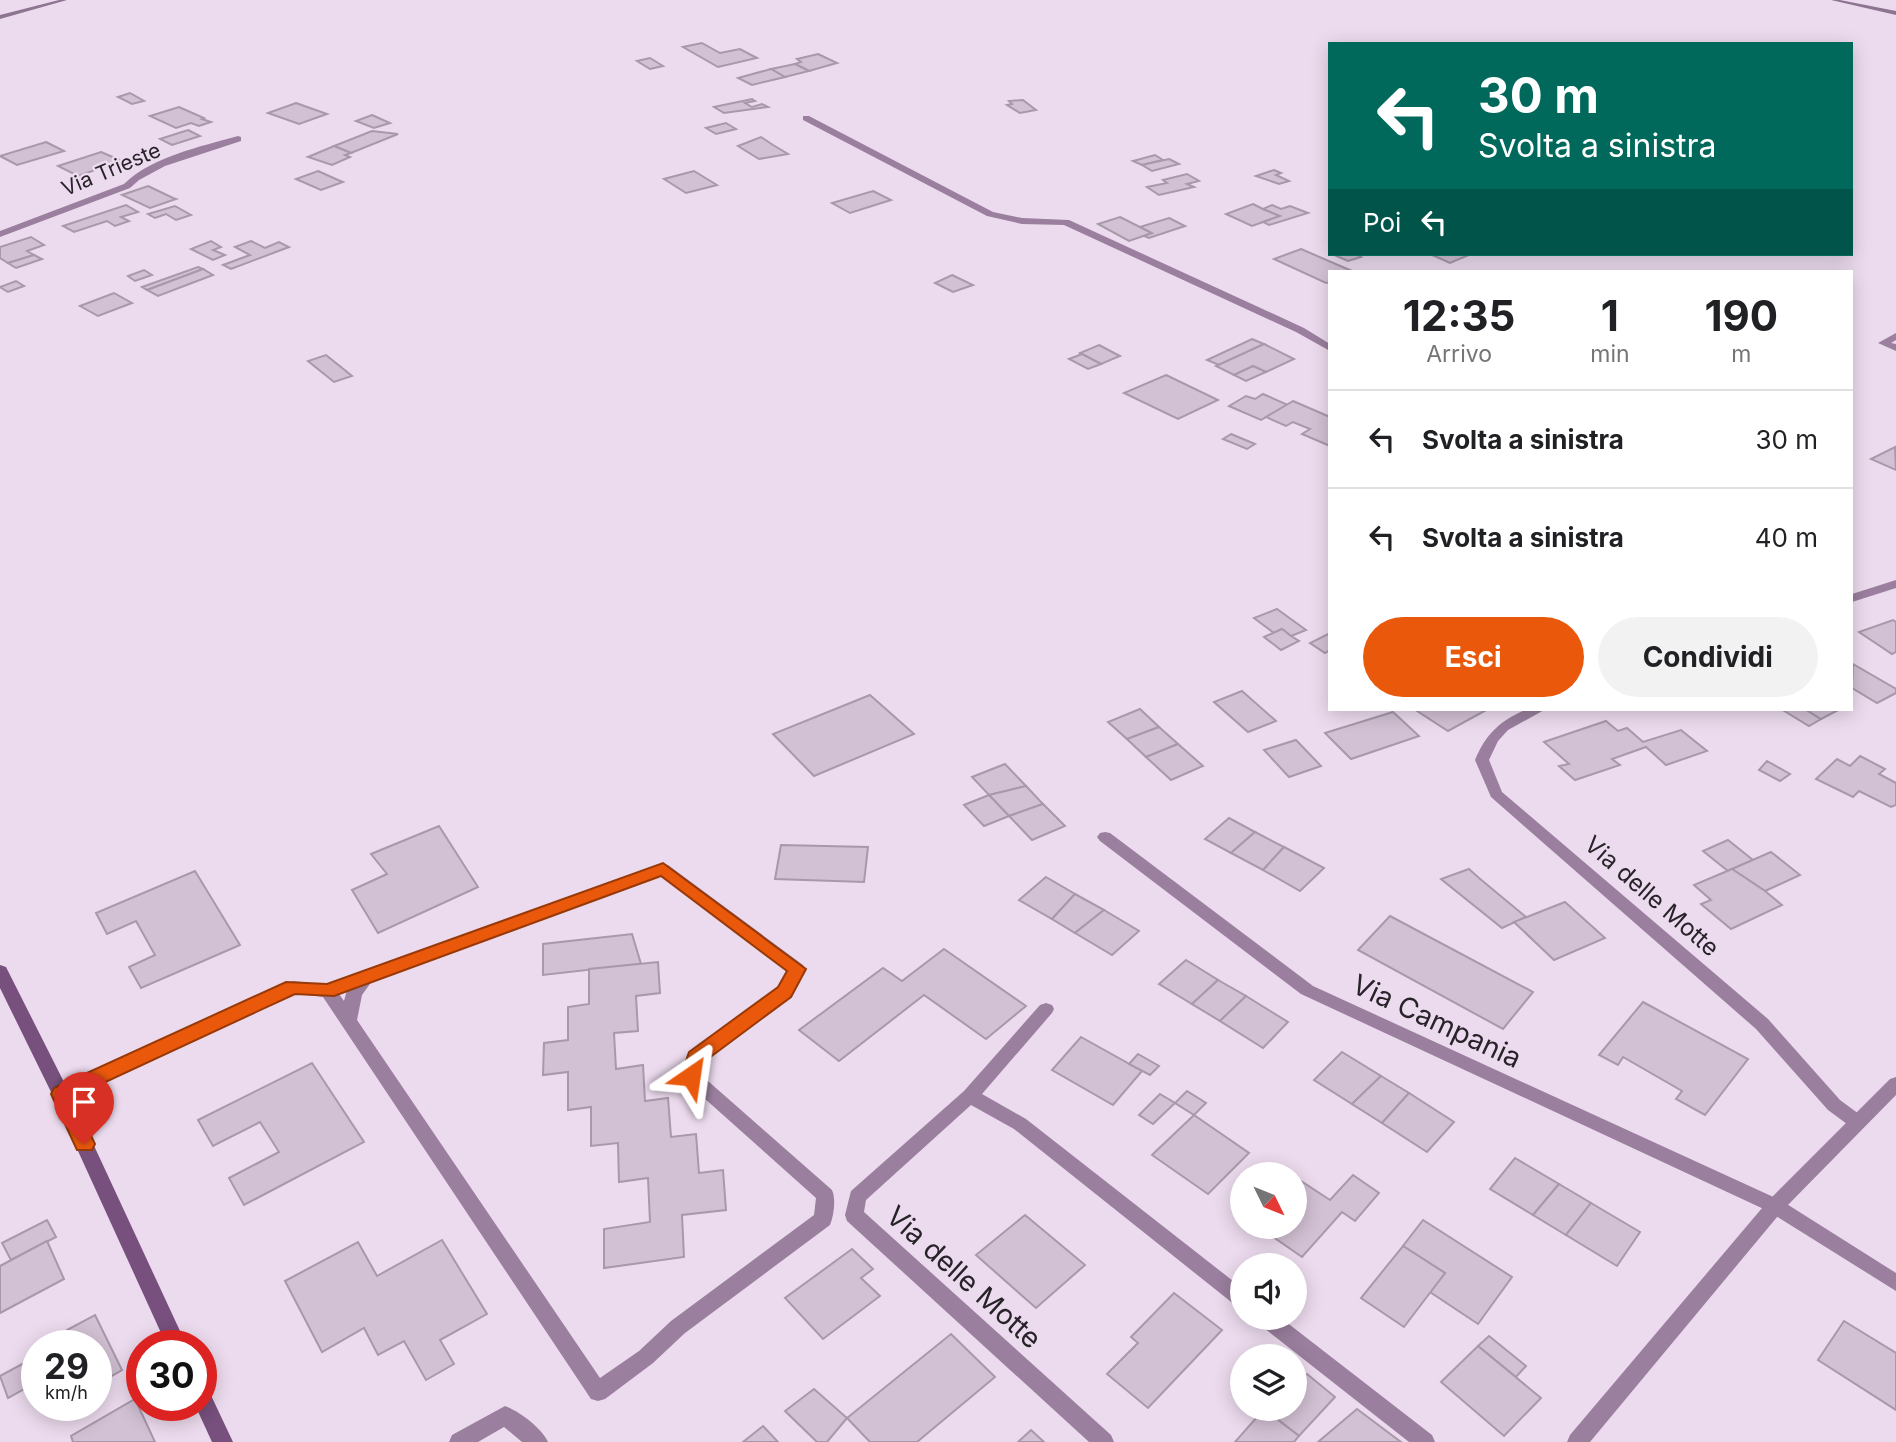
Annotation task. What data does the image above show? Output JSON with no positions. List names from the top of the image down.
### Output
{
  "streets": {
    "street": ["Via Trieste", "Via delle Motte", "Via Campania"]
  },
  "north": "bottom right",
  "page": {
    "turn": ["30 m", "Svolta a sinistra"],
    "then": "Poi",
    "eta": [
      "12:35",
      "Arrivo",
      "1",
      "min",
      "190",
      "m"
    ],
    "list": [
      {
        "name": "Svolta a sinistra",
        "value": "30 m"
      },
      {
        "name": "Svolta a sinistra",
        "value": "40 m"
      }
    ],
    "buttons": ["Esci", "Condividi"],
    "speed": "29 km/h",
    "limit": "30"
  }
}
